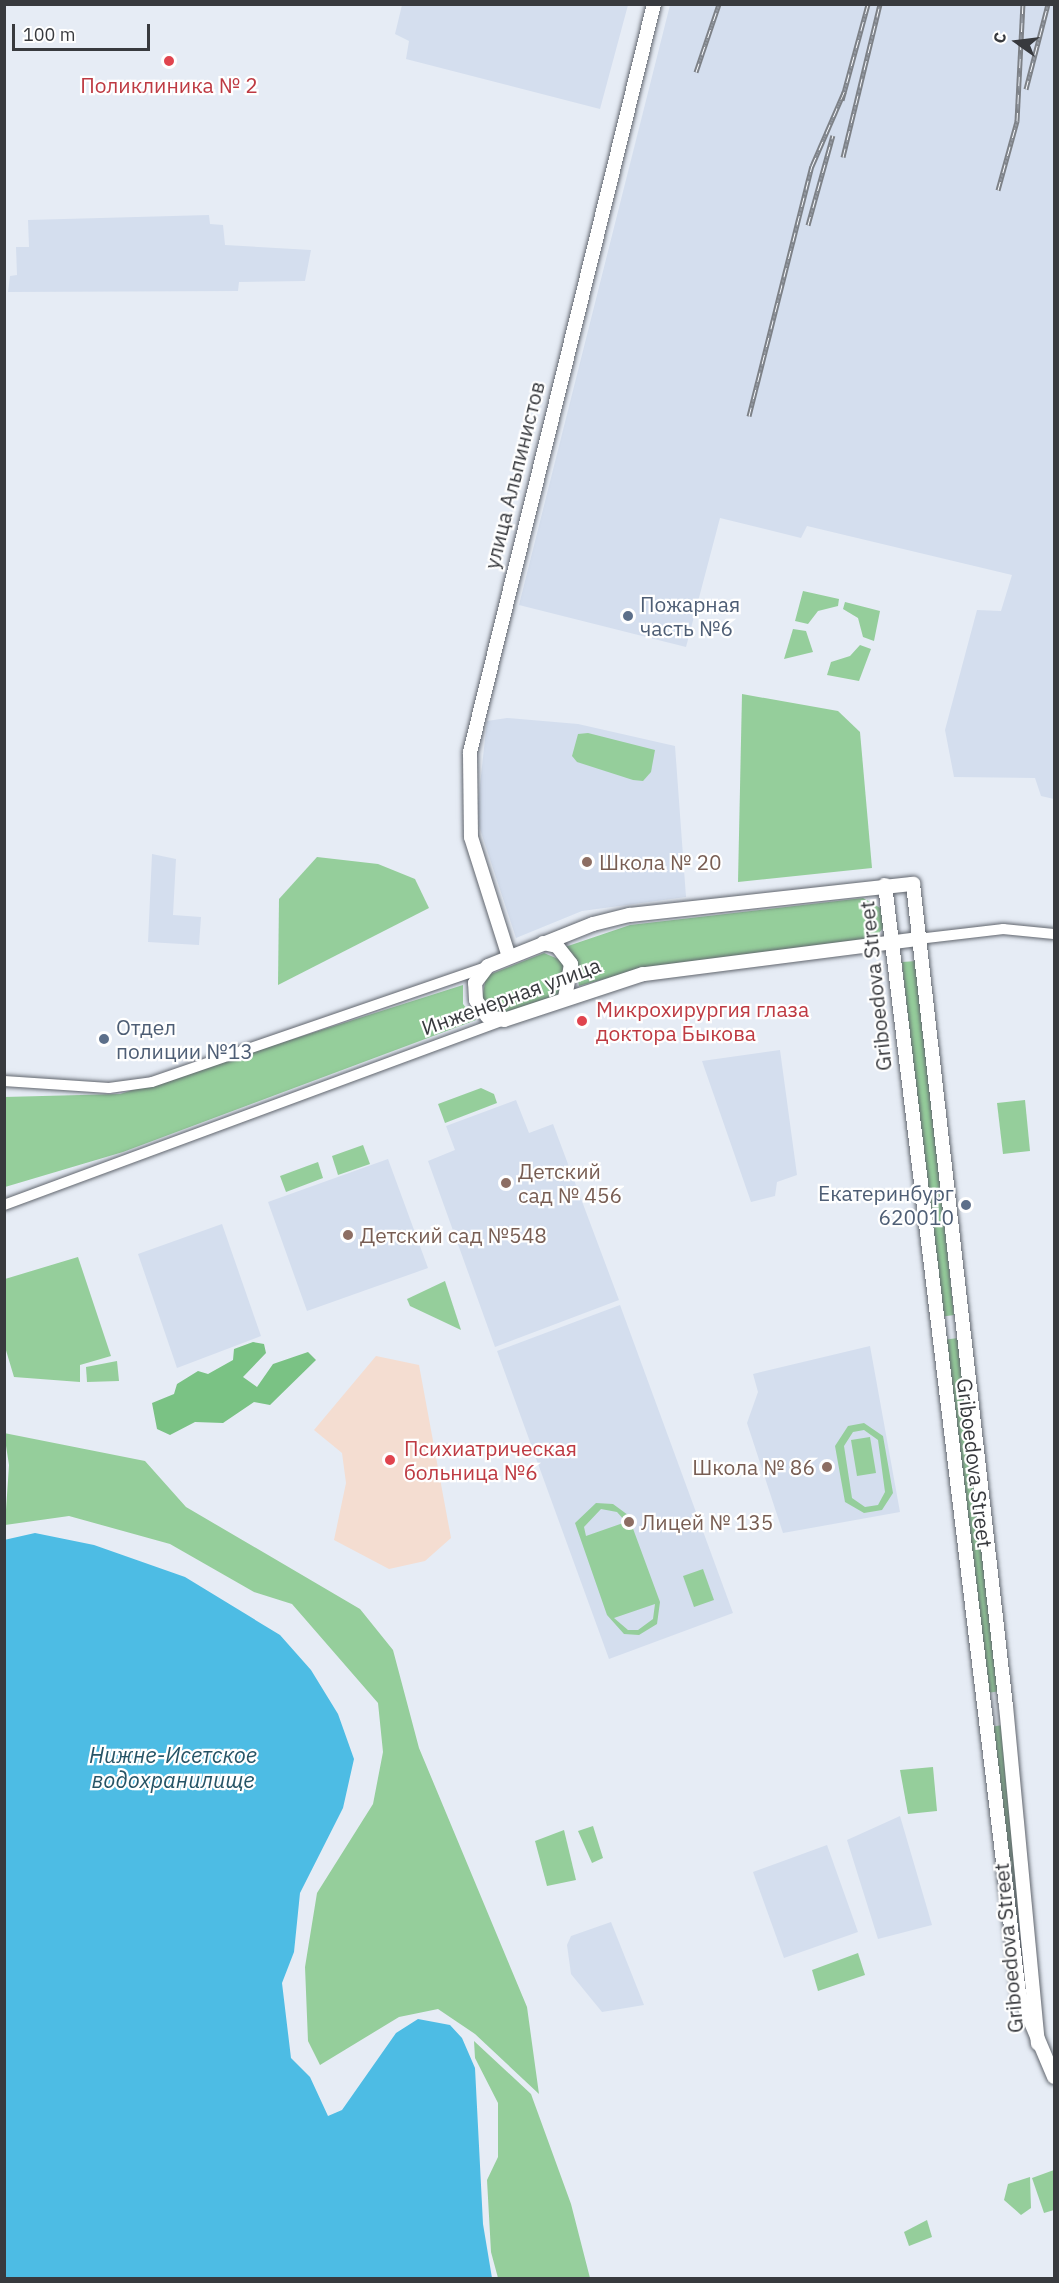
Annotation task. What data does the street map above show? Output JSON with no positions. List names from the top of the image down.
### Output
{
  "streets": {
    "main road": ["улица Альпинистов", "Griboedova Street", "Инженерная улица"]
  },
  "crossings": [
    ["улица Альпинистов", "Инженерная улица"],
    ["Griboedova Street", "Инженерная улица"]
  ],
  "water": ["Нижне-Исетское водохранилище"],
  "places": [
    "Поликлиника № 2",
    "Пожарная часть №6",
    "Школа № 20",
    "Микрохирургия глаза доктора Быкова",
    "Отдел полиции №13",
    "Детский сад № 456",
    "Екатеринбург 620010",
    "Детский сад №548",
    "Психиатрическая больница №6",
    "Школа № 86",
    "Лицей № 135"
  ],
  "scale_bar": "100 m",
  "north": "left"
}
